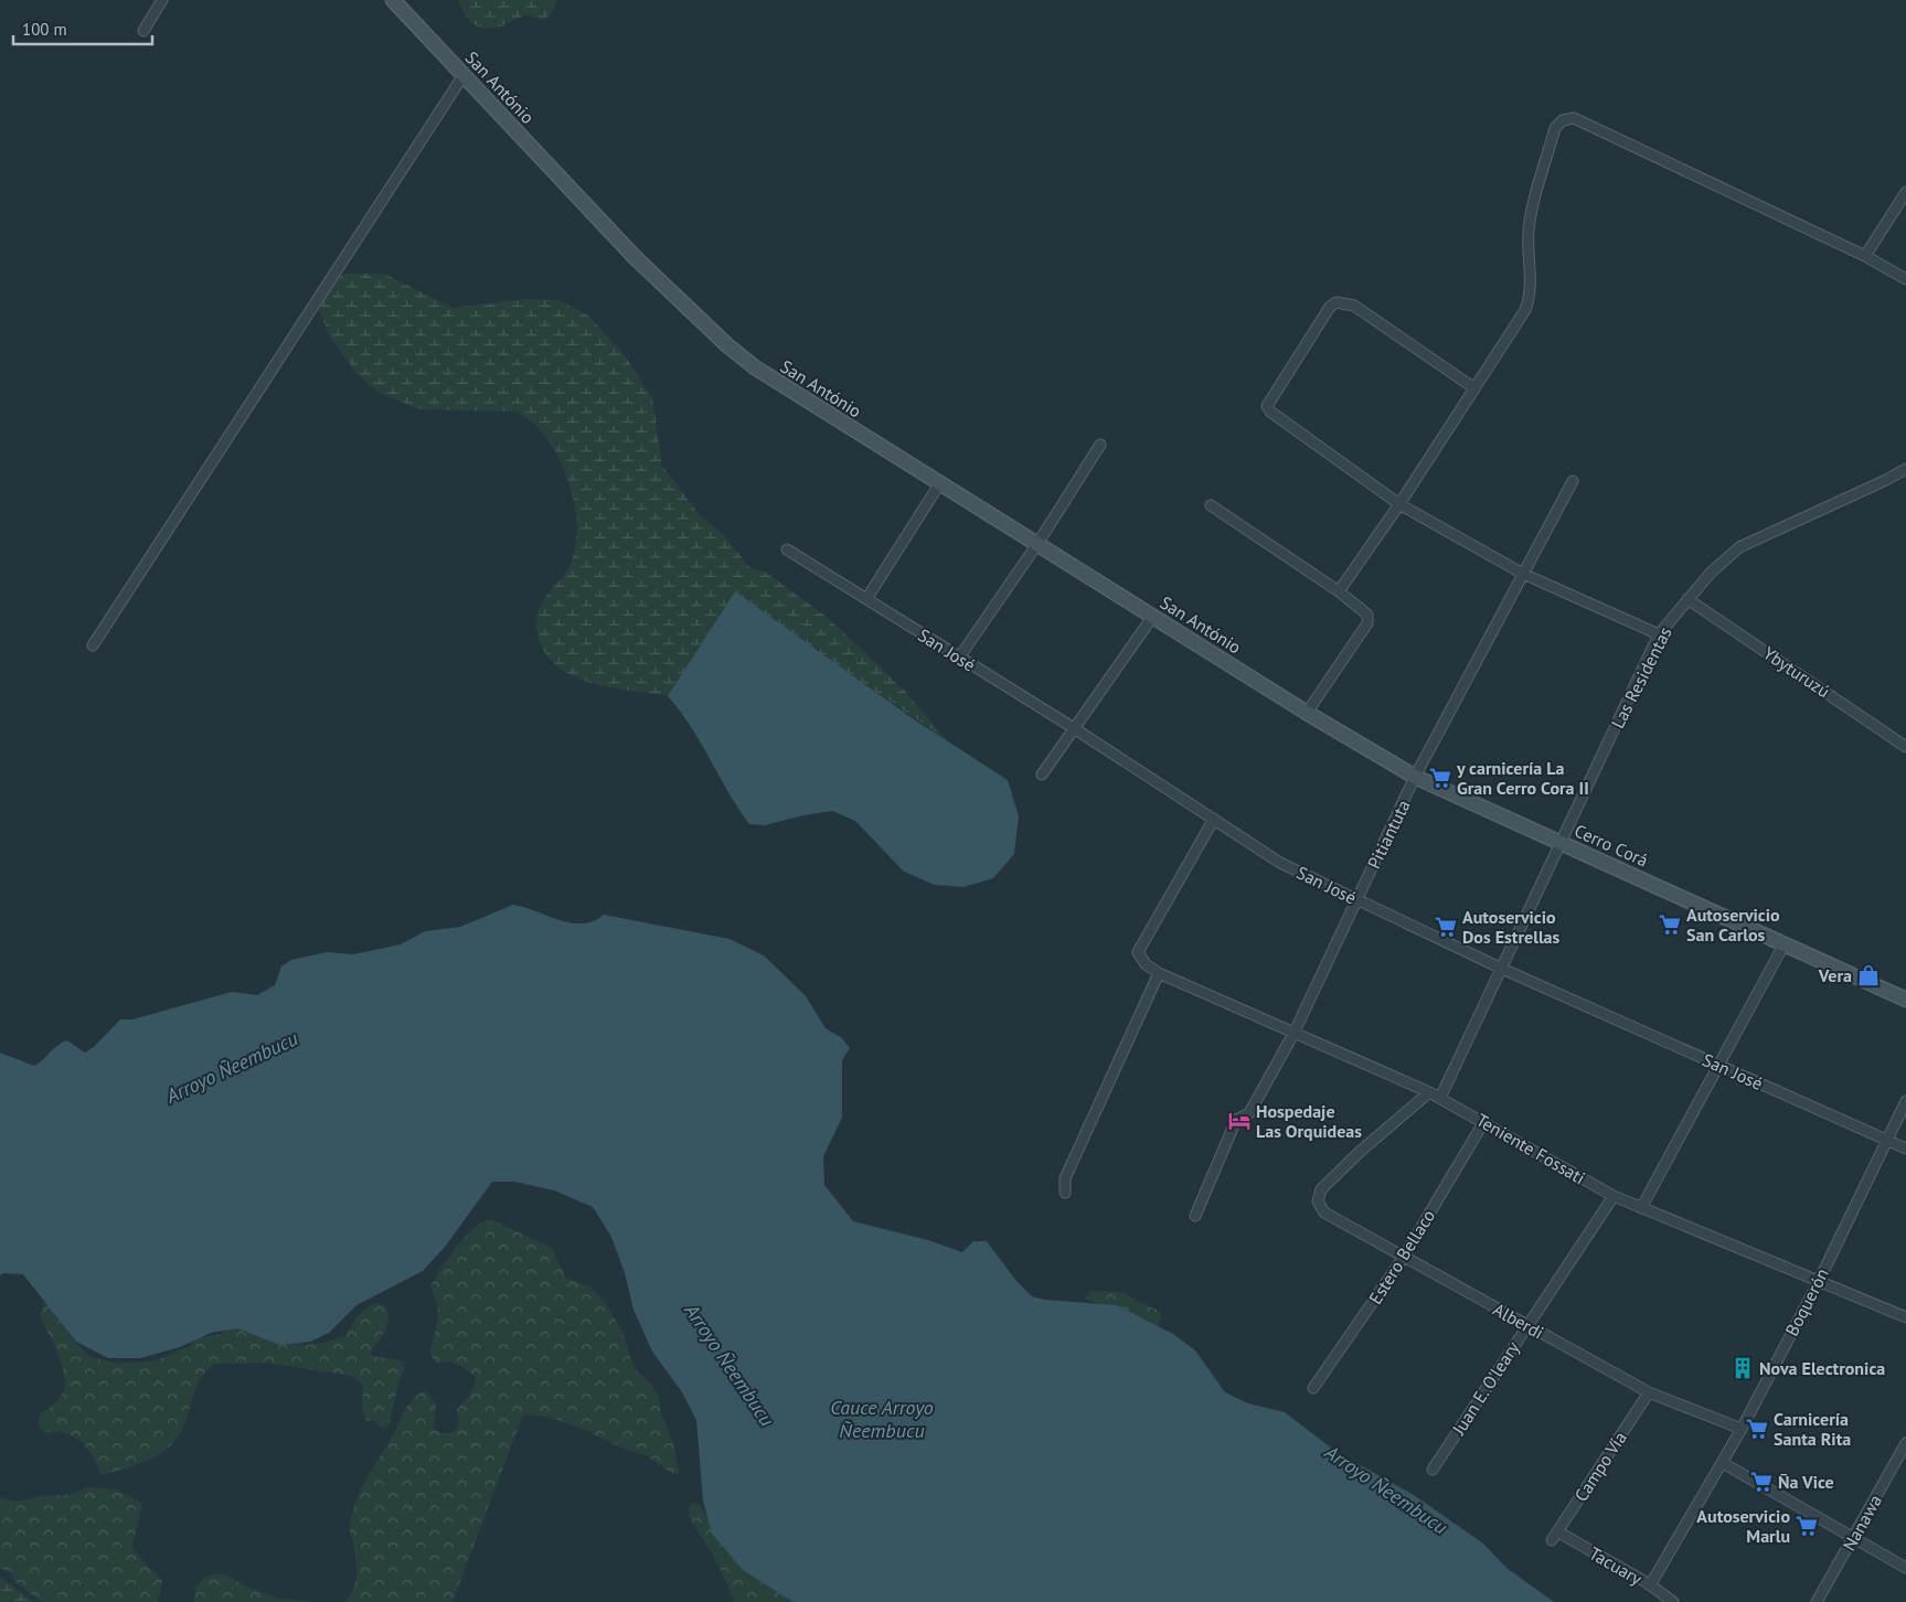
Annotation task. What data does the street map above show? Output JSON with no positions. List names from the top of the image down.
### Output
{
  "streets": {
    "street": [
      "San António",
      "San José",
      "Ybyturuzú",
      "Las Residentas",
      "Pitiantuta",
      "Cerro Corá",
      "Teniente Fossati",
      "Estero Bellaco",
      "Boquerón",
      "Alberdi",
      "Juan E. O'leary",
      "Campo Vía",
      "Nanawa",
      "Tacuary"
    ]
  },
  "crossings": [
    ["San António", "Cerro Corá"],
    ["San José", "Las Residentas"],
    ["San José", "Pitiantuta"],
    ["San José", "Boquerón"],
    ["Ybyturuzú", "Las Residentas"],
    ["Las Residentas", "Cerro Corá"],
    ["Las Residentas", "Teniente Fossati"],
    ["Pitiantuta", "Cerro Corá"],
    ["Pitiantuta", "Teniente Fossati"],
    ["Teniente Fossati", "Estero Bellaco"],
    ["Teniente Fossati", "Boquerón"],
    ["Teniente Fossati", "Alberdi"],
    ["Teniente Fossati", "Juan E. O'leary"],
    ["Estero Bellaco", "Alberdi"],
    ["Boquerón", "Alberdi"],
    ["Boquerón", "Tacuary"],
    ["Alberdi", "Juan E. O'leary"],
    ["Alberdi", "Campo Vía"],
    ["Campo Vía", "Tacuary"]
  ],
  "water": ["Arroyo Ñeembucu", "Cauce Arroyo Ñeembucu"],
  "places": {
    "supermarket": [
      "y carnicería La Gran Cerro Cora II",
      "Autoservicio San Carlos",
      "Autoservicio Dos Estrellas",
      "Carnicería Santa Rita",
      "Ña Vice",
      "Autoservicio Marlu"
    ],
    "shop": ["Vera"],
    "hotel": ["Hospedaje Las Orquideas"],
    "building": ["Nova Electronica"]
  },
  "scale_bar": "100 m"
}
